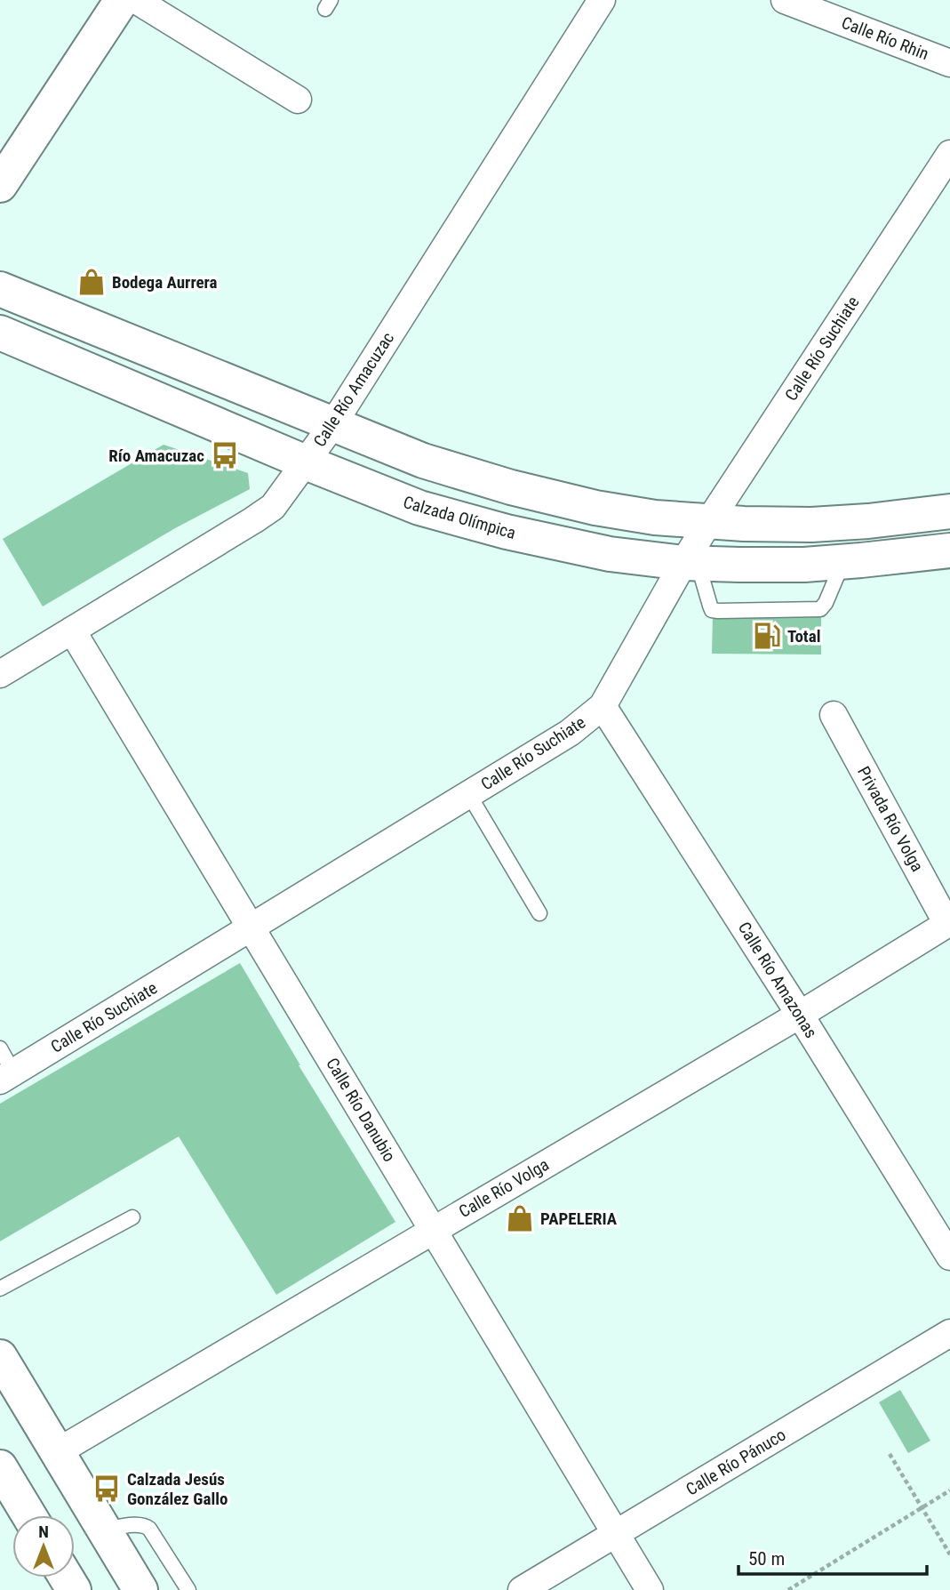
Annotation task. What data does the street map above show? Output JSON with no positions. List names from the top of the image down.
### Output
{
  "streets": {
    "main road": ["Calzada Olímpica"],
    "street": [
      "Calle Río Rhin",
      "Calle Río Suchiate",
      "Calle Río Amacuzac",
      "Privada Río Volga",
      "Calle Río Amazonas",
      "Calle Río Danubio",
      "Calle Río Volga",
      "Calle Río Pánuco"
    ]
  },
  "crossings": [
    ["Calle Río Suchiate", "Calzada Olímpica"],
    ["Calle Río Suchiate", "Calle Río Amazonas"],
    ["Calle Río Suchiate", "Calle Río Danubio"],
    ["Calle Río Amacuzac", "Calzada Olímpica"],
    ["Calle Río Amacuzac", "Calle Río Danubio"],
    ["Privada Río Volga", "Calle Río Volga"],
    ["Calle Río Amazonas", "Calle Río Volga"],
    ["Calle Río Danubio", "Calle Río Volga"],
    ["Calle Río Danubio", "Calle Río Pánuco"]
  ],
  "places": {
    "shop": ["Bodega Aurrera", "PAPELERIA"],
    "bus stop": ["Río Amacuzac", "Calzada Jesús González Gallo"],
    "fuel station": ["Total"]
  },
  "scale_bar": "50 m",
  "north": "top"
}
